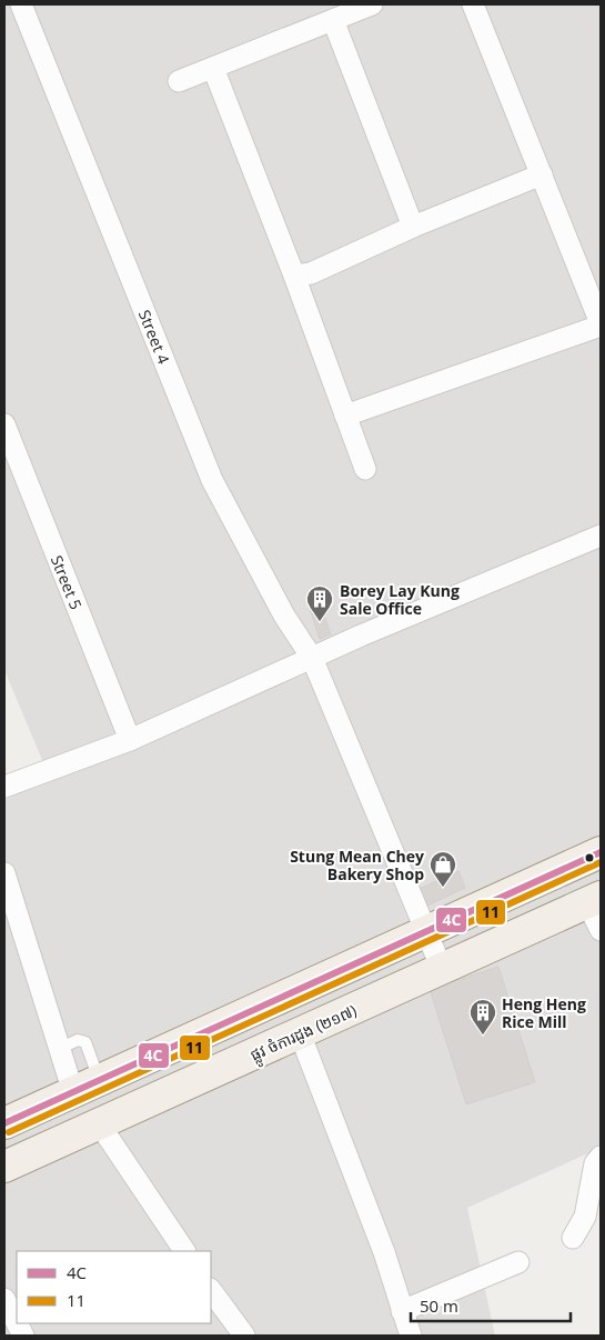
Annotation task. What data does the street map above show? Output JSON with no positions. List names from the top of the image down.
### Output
{
  "streets": {
    "main road": ["ផ្លូវ ចំការដូង (២១៧)"],
    "street": ["Street 4", "Street 5"]
  },
  "crossings": [
    ["Street 4", "ផ្លូវ ចំការដូង (២១៧)"]
  ],
  "places": {
    "building": ["Borey Lay Kung Sale Office", "Heng Heng Rice Mill"],
    "shop": ["Stung Mean Chey Bakery Shop"]
  },
  "lines": ["transit line 4C", "transit line 11"],
  "legend": ["4C", "11"],
  "scale_bar": "50 m"
}
